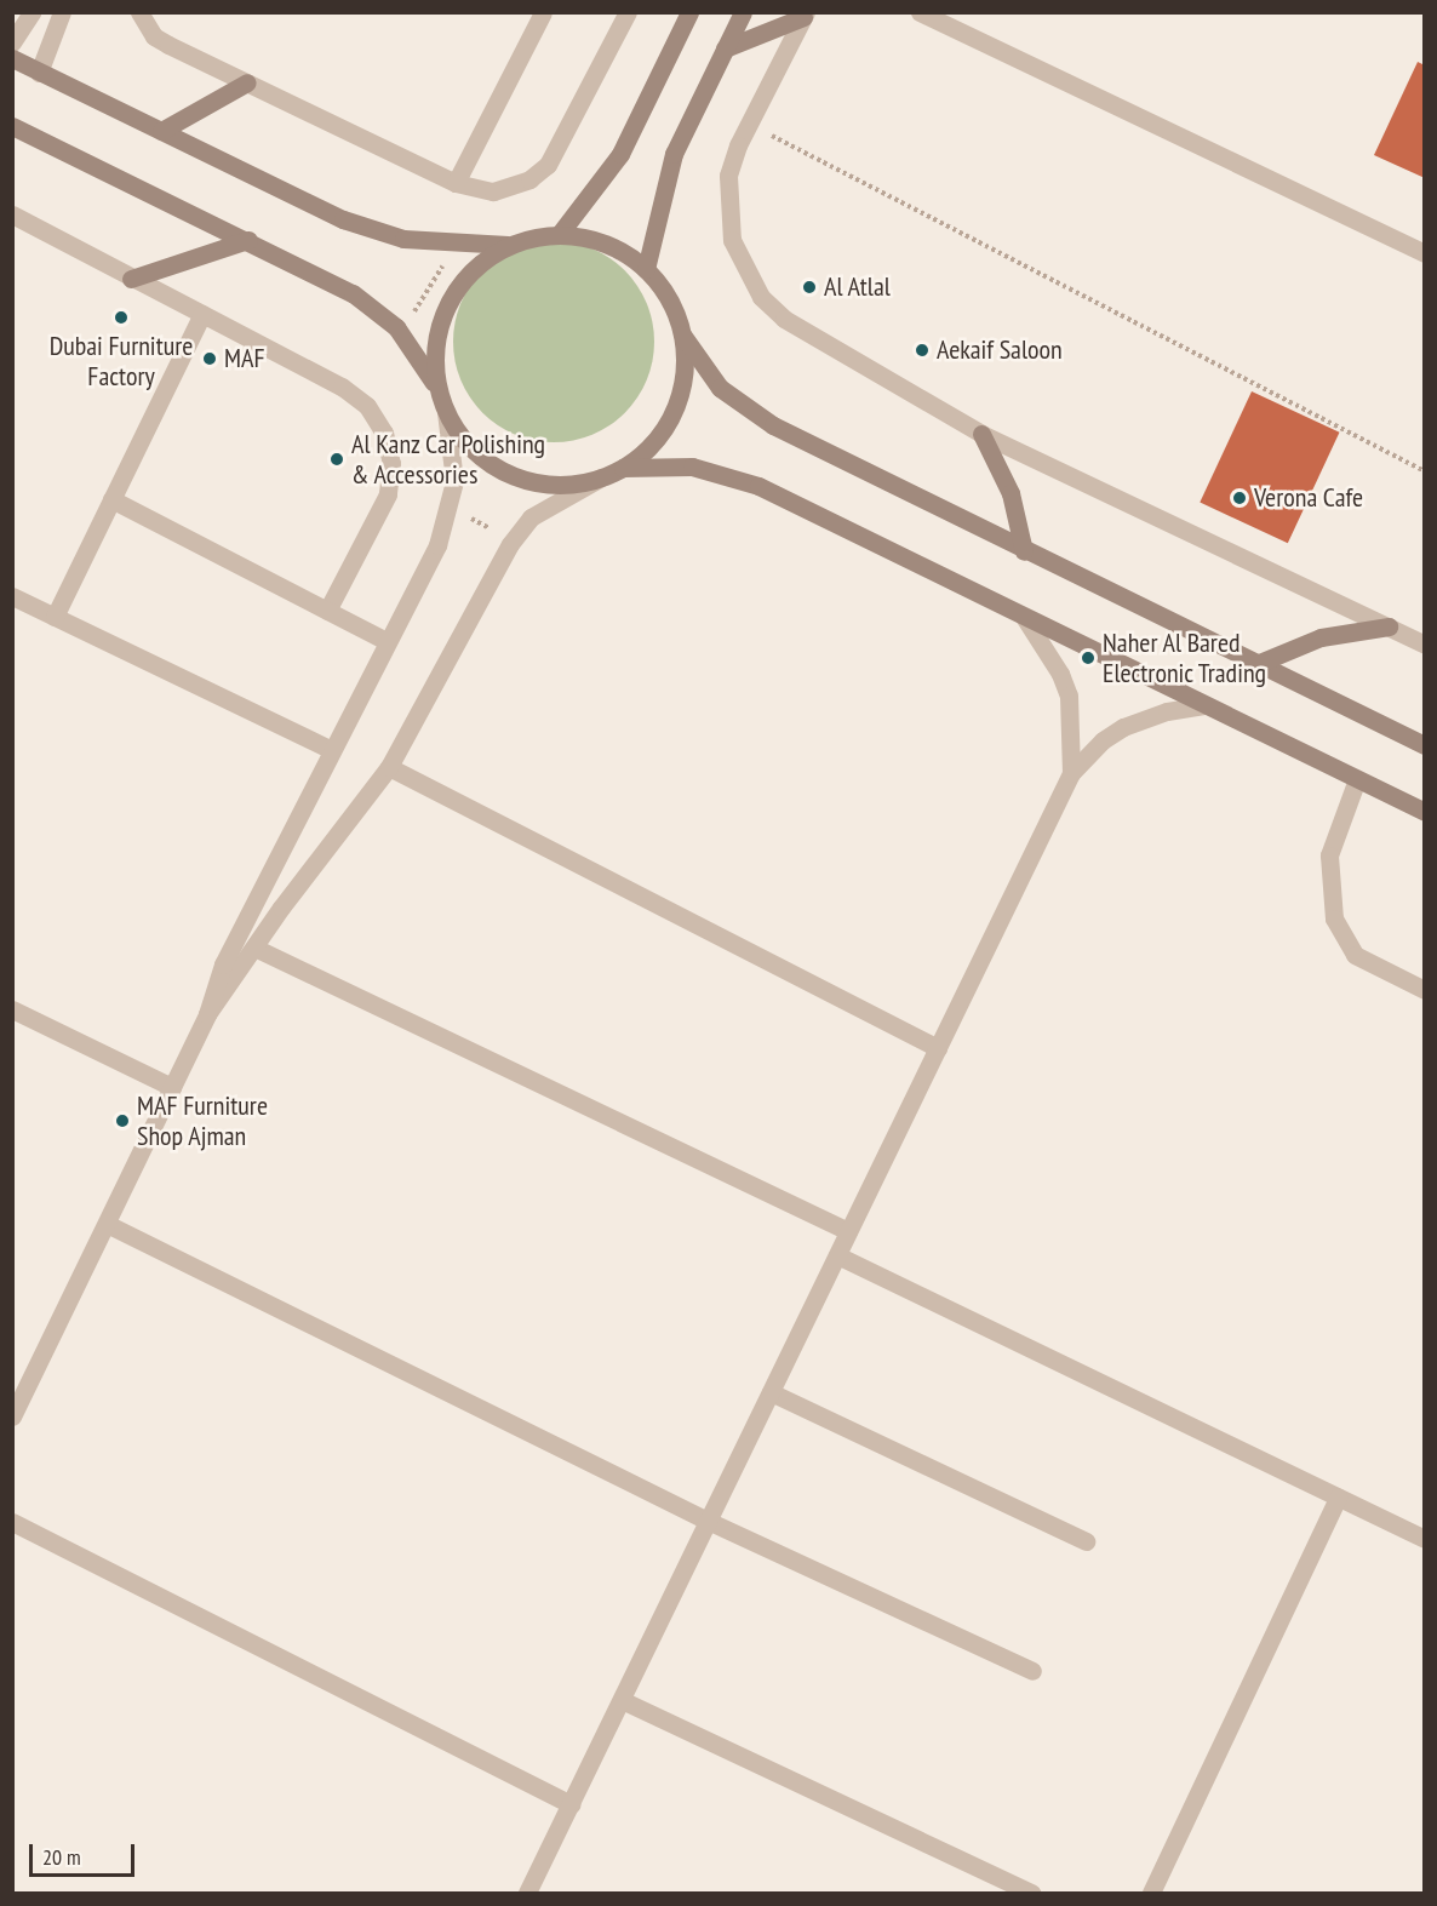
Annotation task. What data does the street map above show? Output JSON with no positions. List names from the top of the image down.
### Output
{
  "places": [
    "Al Atlal",
    "Dubai Furniture Factory",
    "Aekaif Saloon",
    "MAF",
    "Al Kanz Car Polishing & Accessories",
    "Verona Cafe",
    "Naher Al Bared Electronic Trading",
    "MAF Furniture Shop Ajman"
  ],
  "scale_bar": "20 m"
}
